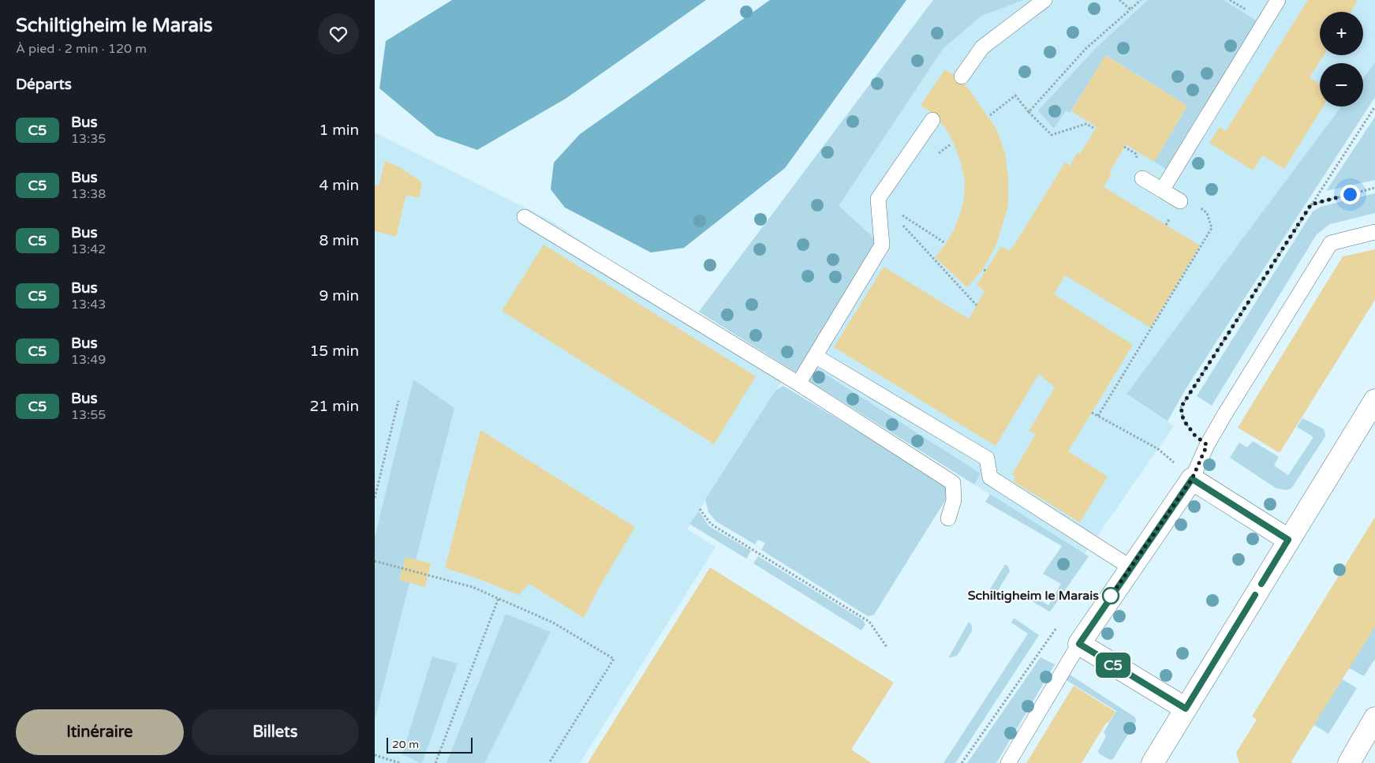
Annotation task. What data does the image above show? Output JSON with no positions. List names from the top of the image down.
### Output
{
  "places": ["Schiltigheim le Marais"],
  "lines": ["bus line C5"],
  "scale_bar": "20 m",
  "page": {
    "heading": [
      ["Schiltigheim le Marais", "À pied · 2 min · 120 m"],
      "Départs"
    ],
    "on_map": "C5",
    "map_buttons": ["+", "−"],
    "list": [
      {
        "mark": "C5",
        "name": "Bus",
        "note": "13:35",
        "value": "1 min"
      },
      {
        "mark": "C5",
        "name": "Bus",
        "note": "13:38",
        "value": "4 min"
      },
      {
        "mark": "C5",
        "name": "Bus",
        "note": "13:42",
        "value": "8 min"
      },
      {
        "mark": "C5",
        "name": "Bus",
        "note": "13:43",
        "value": "9 min"
      },
      {
        "mark": "C5",
        "name": "Bus",
        "note": "13:49",
        "value": "15 min"
      },
      {
        "mark": "C5",
        "name": "Bus",
        "note": "13:55",
        "value": "21 min"
      }
    ],
    "buttons": ["Itinéraire", "Billets"],
    "scale": "20 m"
  }
}
